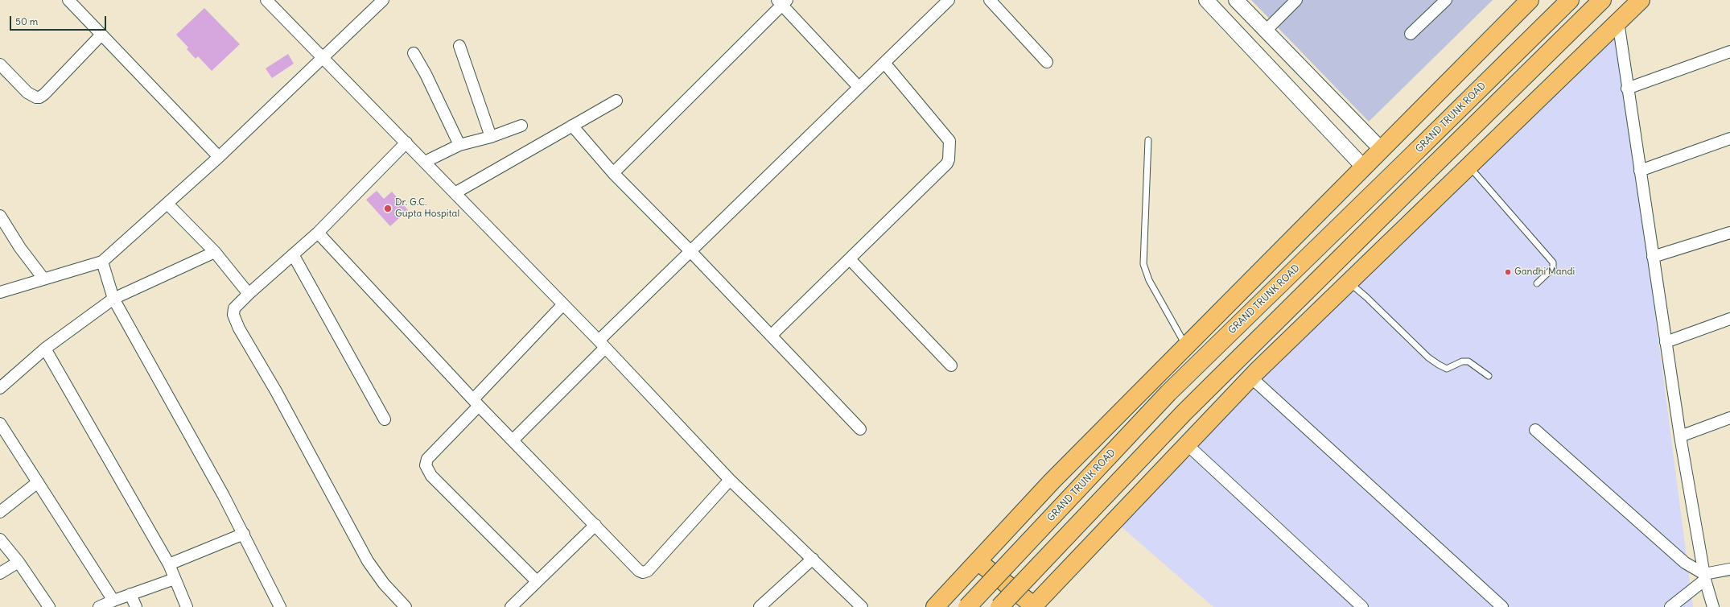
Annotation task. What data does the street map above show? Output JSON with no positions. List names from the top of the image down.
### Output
{
  "streets": {
    "highway": ["GRAND TRUNK ROAD"]
  },
  "places": ["Dr. G.C. Gupta Hospital", "Gandhi Mandi"],
  "scale_bar": "50 m"
}
